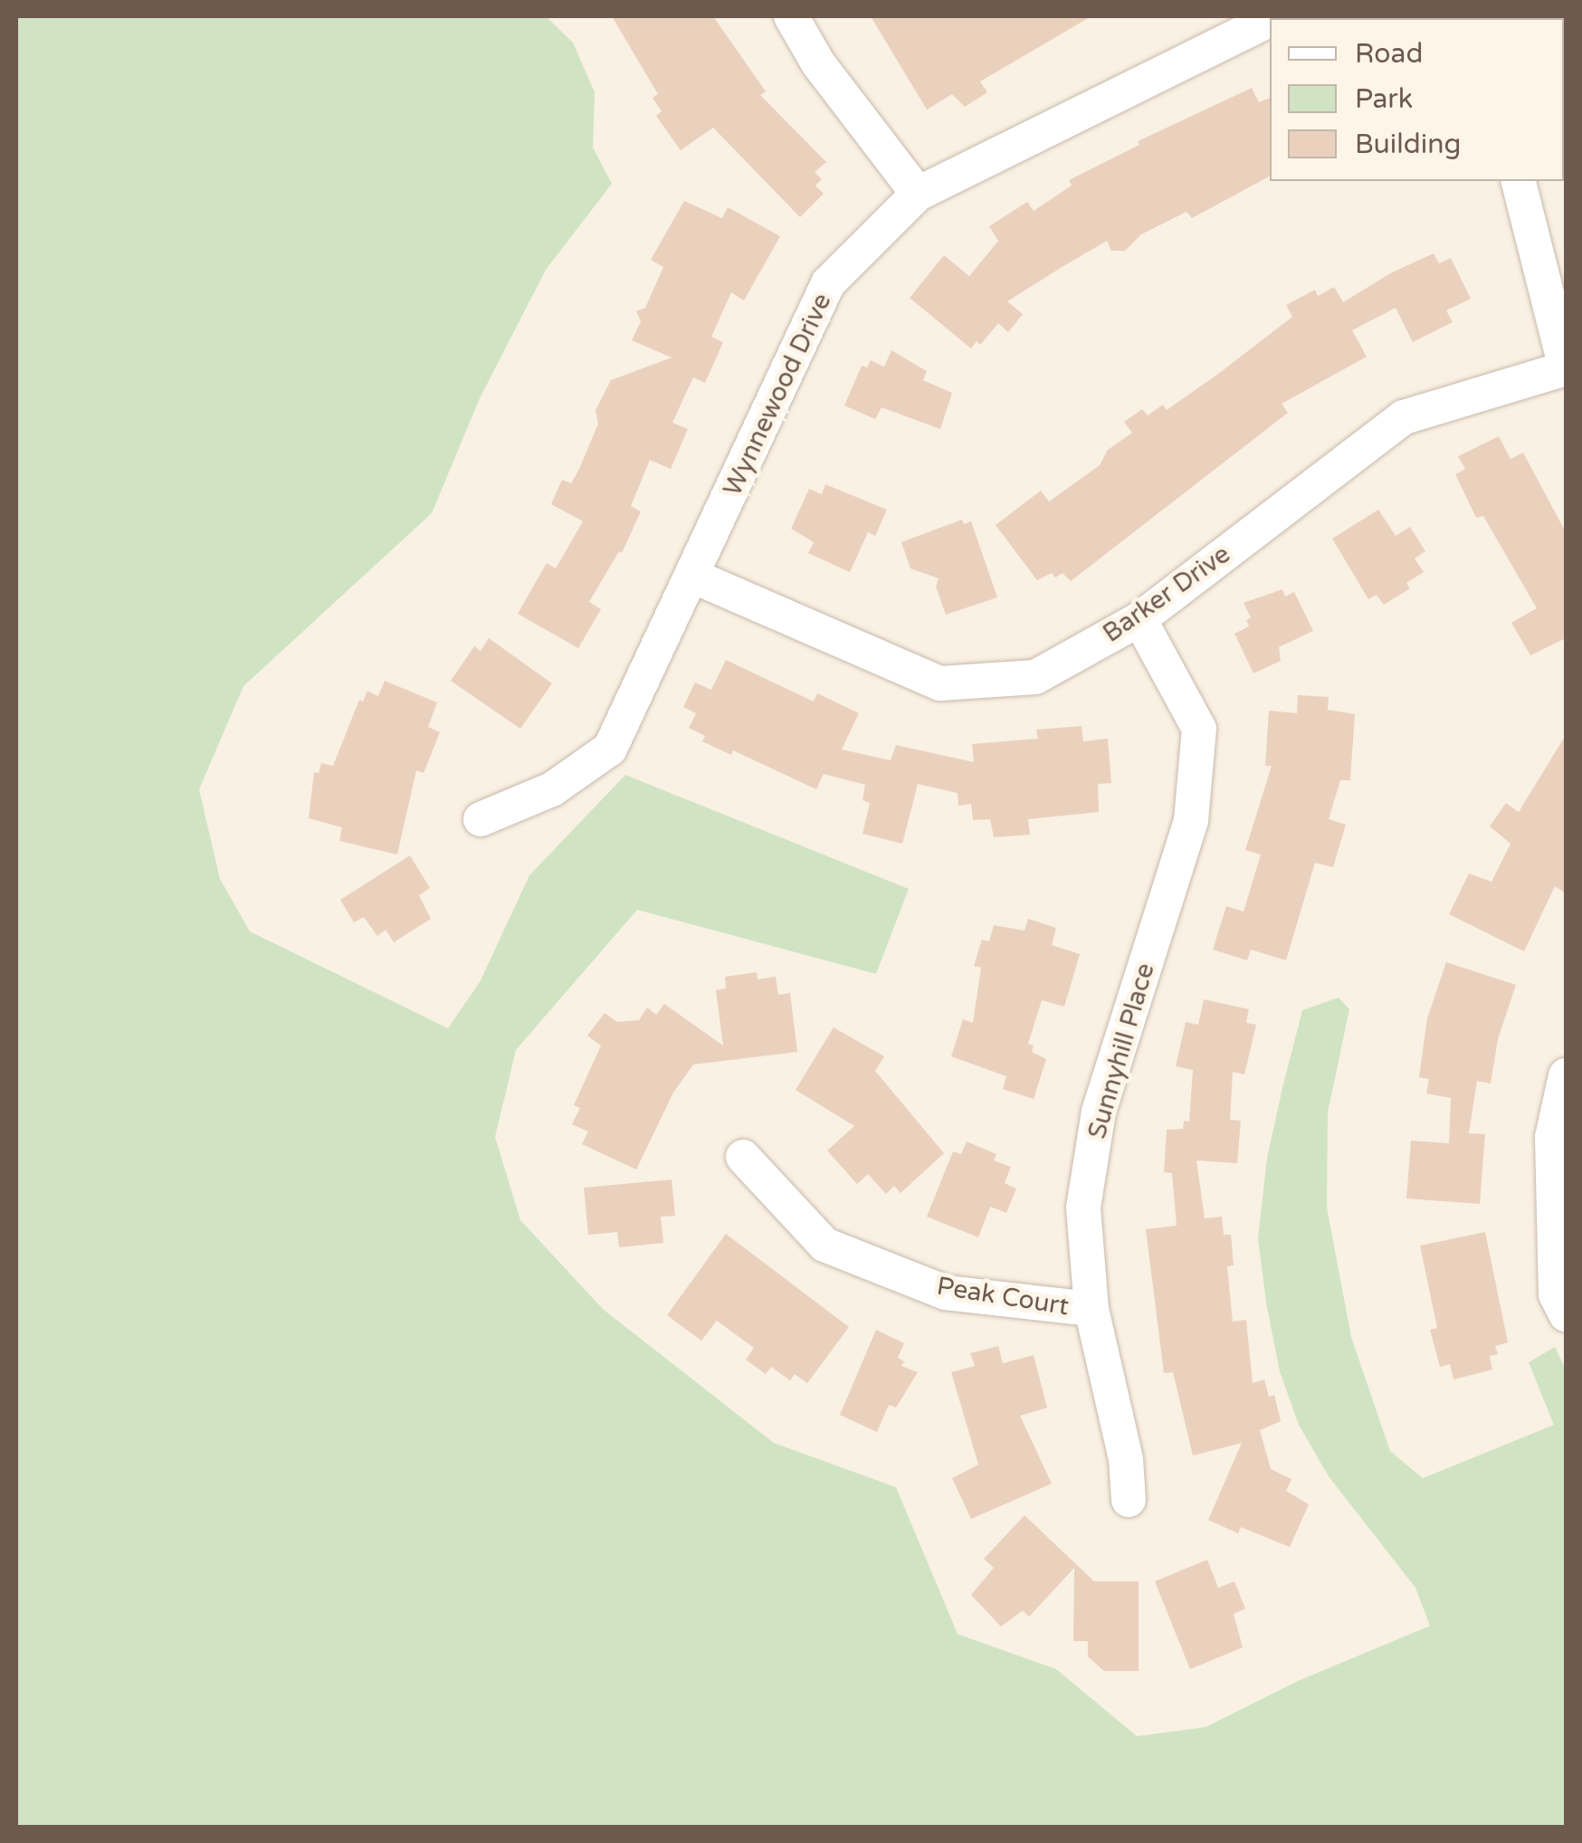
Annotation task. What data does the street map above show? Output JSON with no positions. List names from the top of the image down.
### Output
{
  "streets": {
    "street": [
      "Wynnewood Drive",
      "Barker Drive",
      "Sunnyhill Place",
      "Peak Court"
    ]
  },
  "crossings": [
    ["Wynnewood Drive", "Barker Drive"],
    ["Barker Drive", "Sunnyhill Place"],
    ["Sunnyhill Place", "Peak Court"]
  ],
  "legend": ["Road", "Park", "Building"]
}
